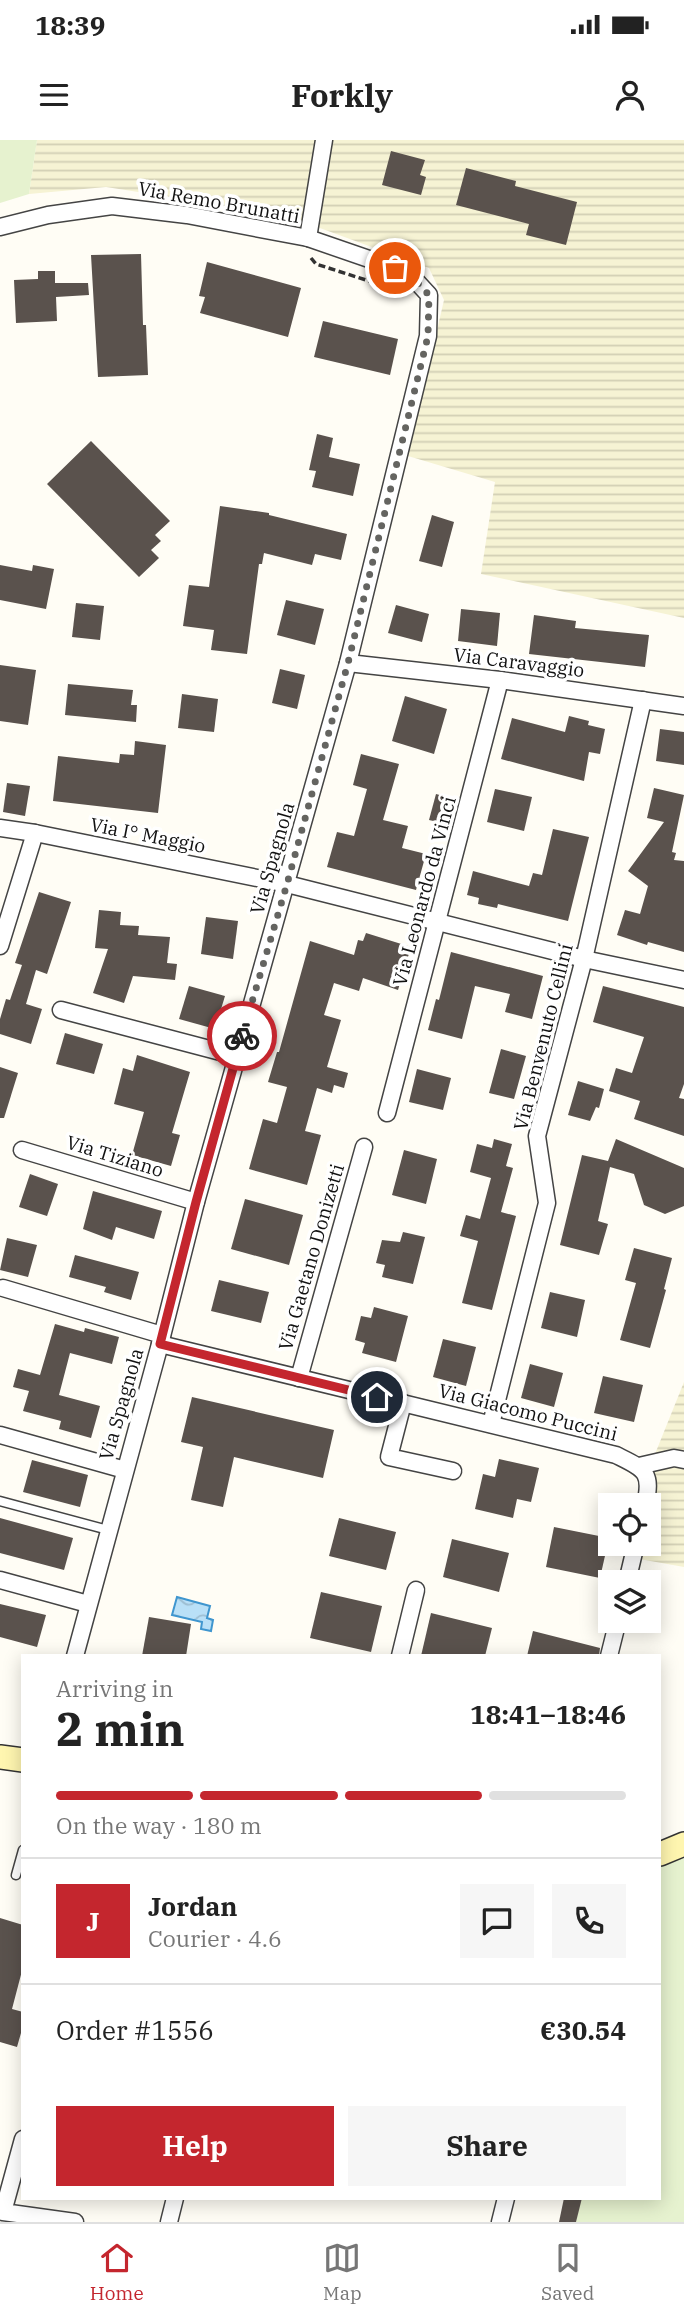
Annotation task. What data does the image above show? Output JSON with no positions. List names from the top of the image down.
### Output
{
  "streets": {
    "street": [
      "Via Remo Brunatti",
      "Via Caravaggio",
      "Via I° Maggio",
      "Via Spagnola",
      "Via Leonardo da Vinci",
      "Via Benvenuto Cellini",
      "Via Tiziano",
      "Via Gaetano Donizetti",
      "Via Giacomo Puccini"
    ]
  },
  "crossings": [
    ["Via Remo Brunatti", "Via Spagnola"],
    ["Via Caravaggio", "Via Spagnola"],
    ["Via Caravaggio", "Via Leonardo da Vinci"],
    ["Via Caravaggio", "Via Benvenuto Cellini"],
    ["Via I° Maggio", "Via Spagnola"],
    ["Via I° Maggio", "Via Leonardo da Vinci"],
    ["Via I° Maggio", "Via Benvenuto Cellini"],
    ["Via Spagnola", "Via Tiziano"],
    ["Via Spagnola", "Via Giacomo Puccini"],
    ["Via Benvenuto Cellini", "Via Giacomo Puccini"],
    ["Via Gaetano Donizetti", "Via Giacomo Puccini"]
  ],
  "page": {
    "status": "18:39",
    "header": "Forkly",
    "heading": ["2 min", "Arriving in", "18:41–18:46"],
    "panel": [
      "Jordan",
      "Courier · 4.6",
      "Order #1556",
      "€30.54"
    ],
    "bar": "On the way · 180 m",
    "round": "J",
    "buttons": ["Help", "Share"],
    "tabs": ["Home", "Map", "Saved"]
  }
}
